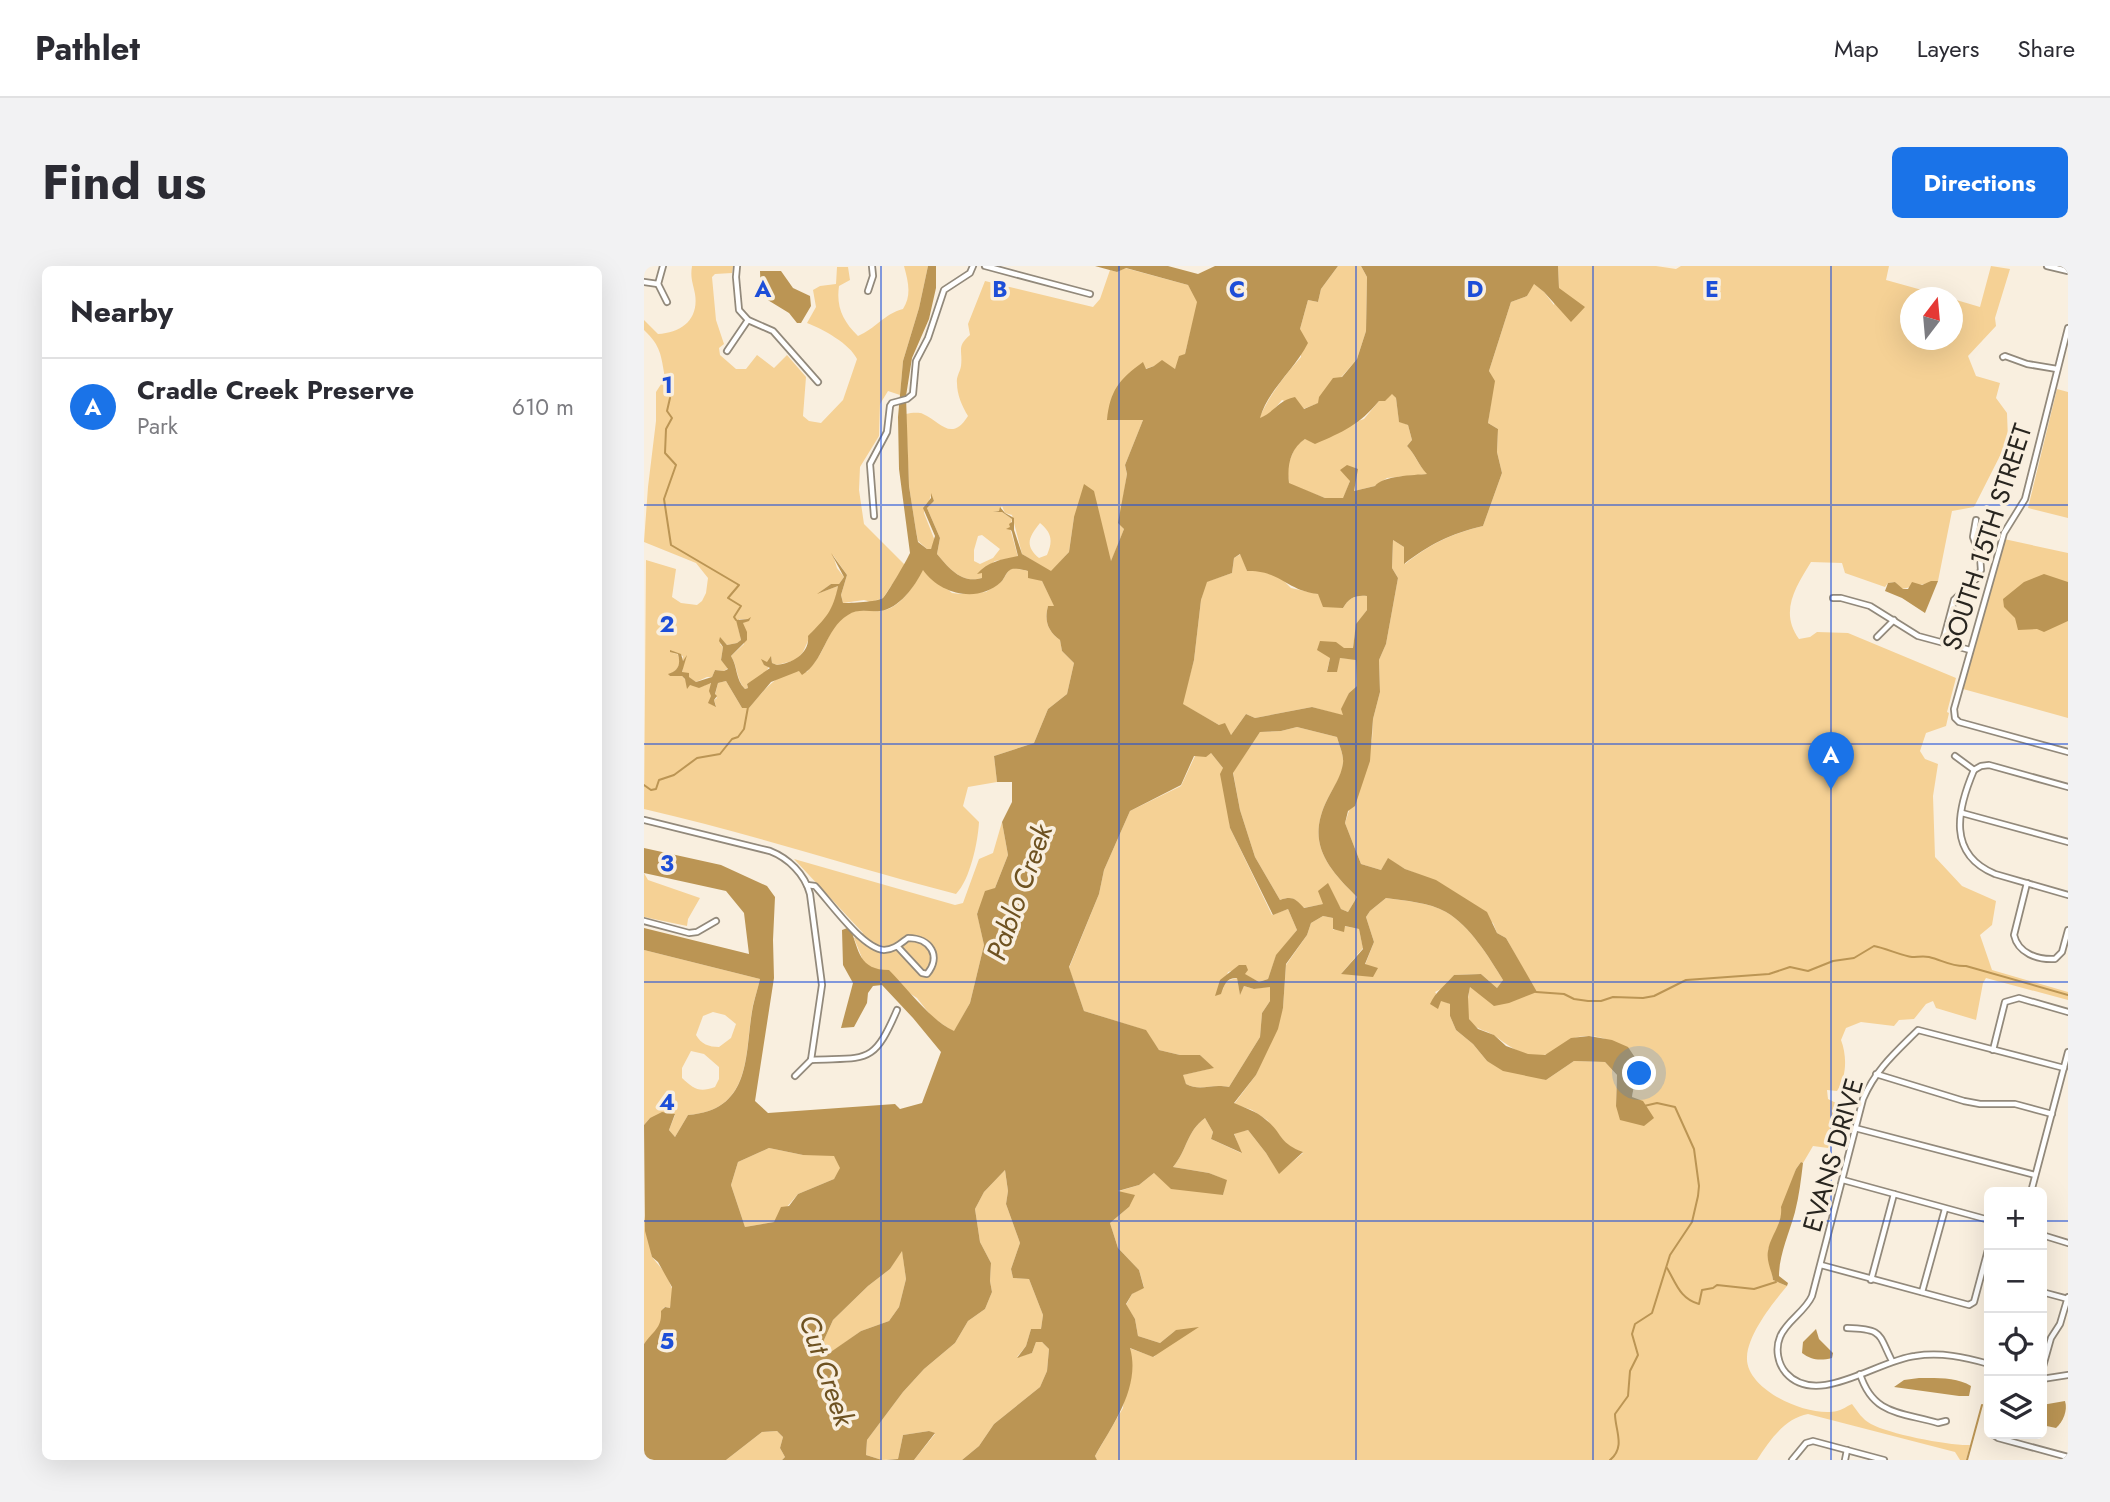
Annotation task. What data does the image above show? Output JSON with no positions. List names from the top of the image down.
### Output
{
  "streets": {
    "street": ["SOUTH 15TH STREET", "EVANS DRIVE"]
  },
  "water": ["Pablo Creek", "Cut Creek"],
  "north": "top",
  "page": {
    "header": "Pathlet",
    "nav": ["Map", "Layers", "Share"],
    "title": "Find us",
    "buttons": "Directions",
    "heading": "Nearby",
    "list": [
      {
        "mark": "A",
        "name": "Cradle Creek Preserve",
        "note": "Park",
        "value": "610 m"
      }
    ],
    "pins": "A",
    "map_buttons": ["+", "−"]
  },
  "grid": {
    "columns": [
      "A",
      "B",
      "C",
      "D",
      "E"
    ],
    "rows": [
      "1",
      "2",
      "3",
      "4",
      "5"
    ]
  }
}
